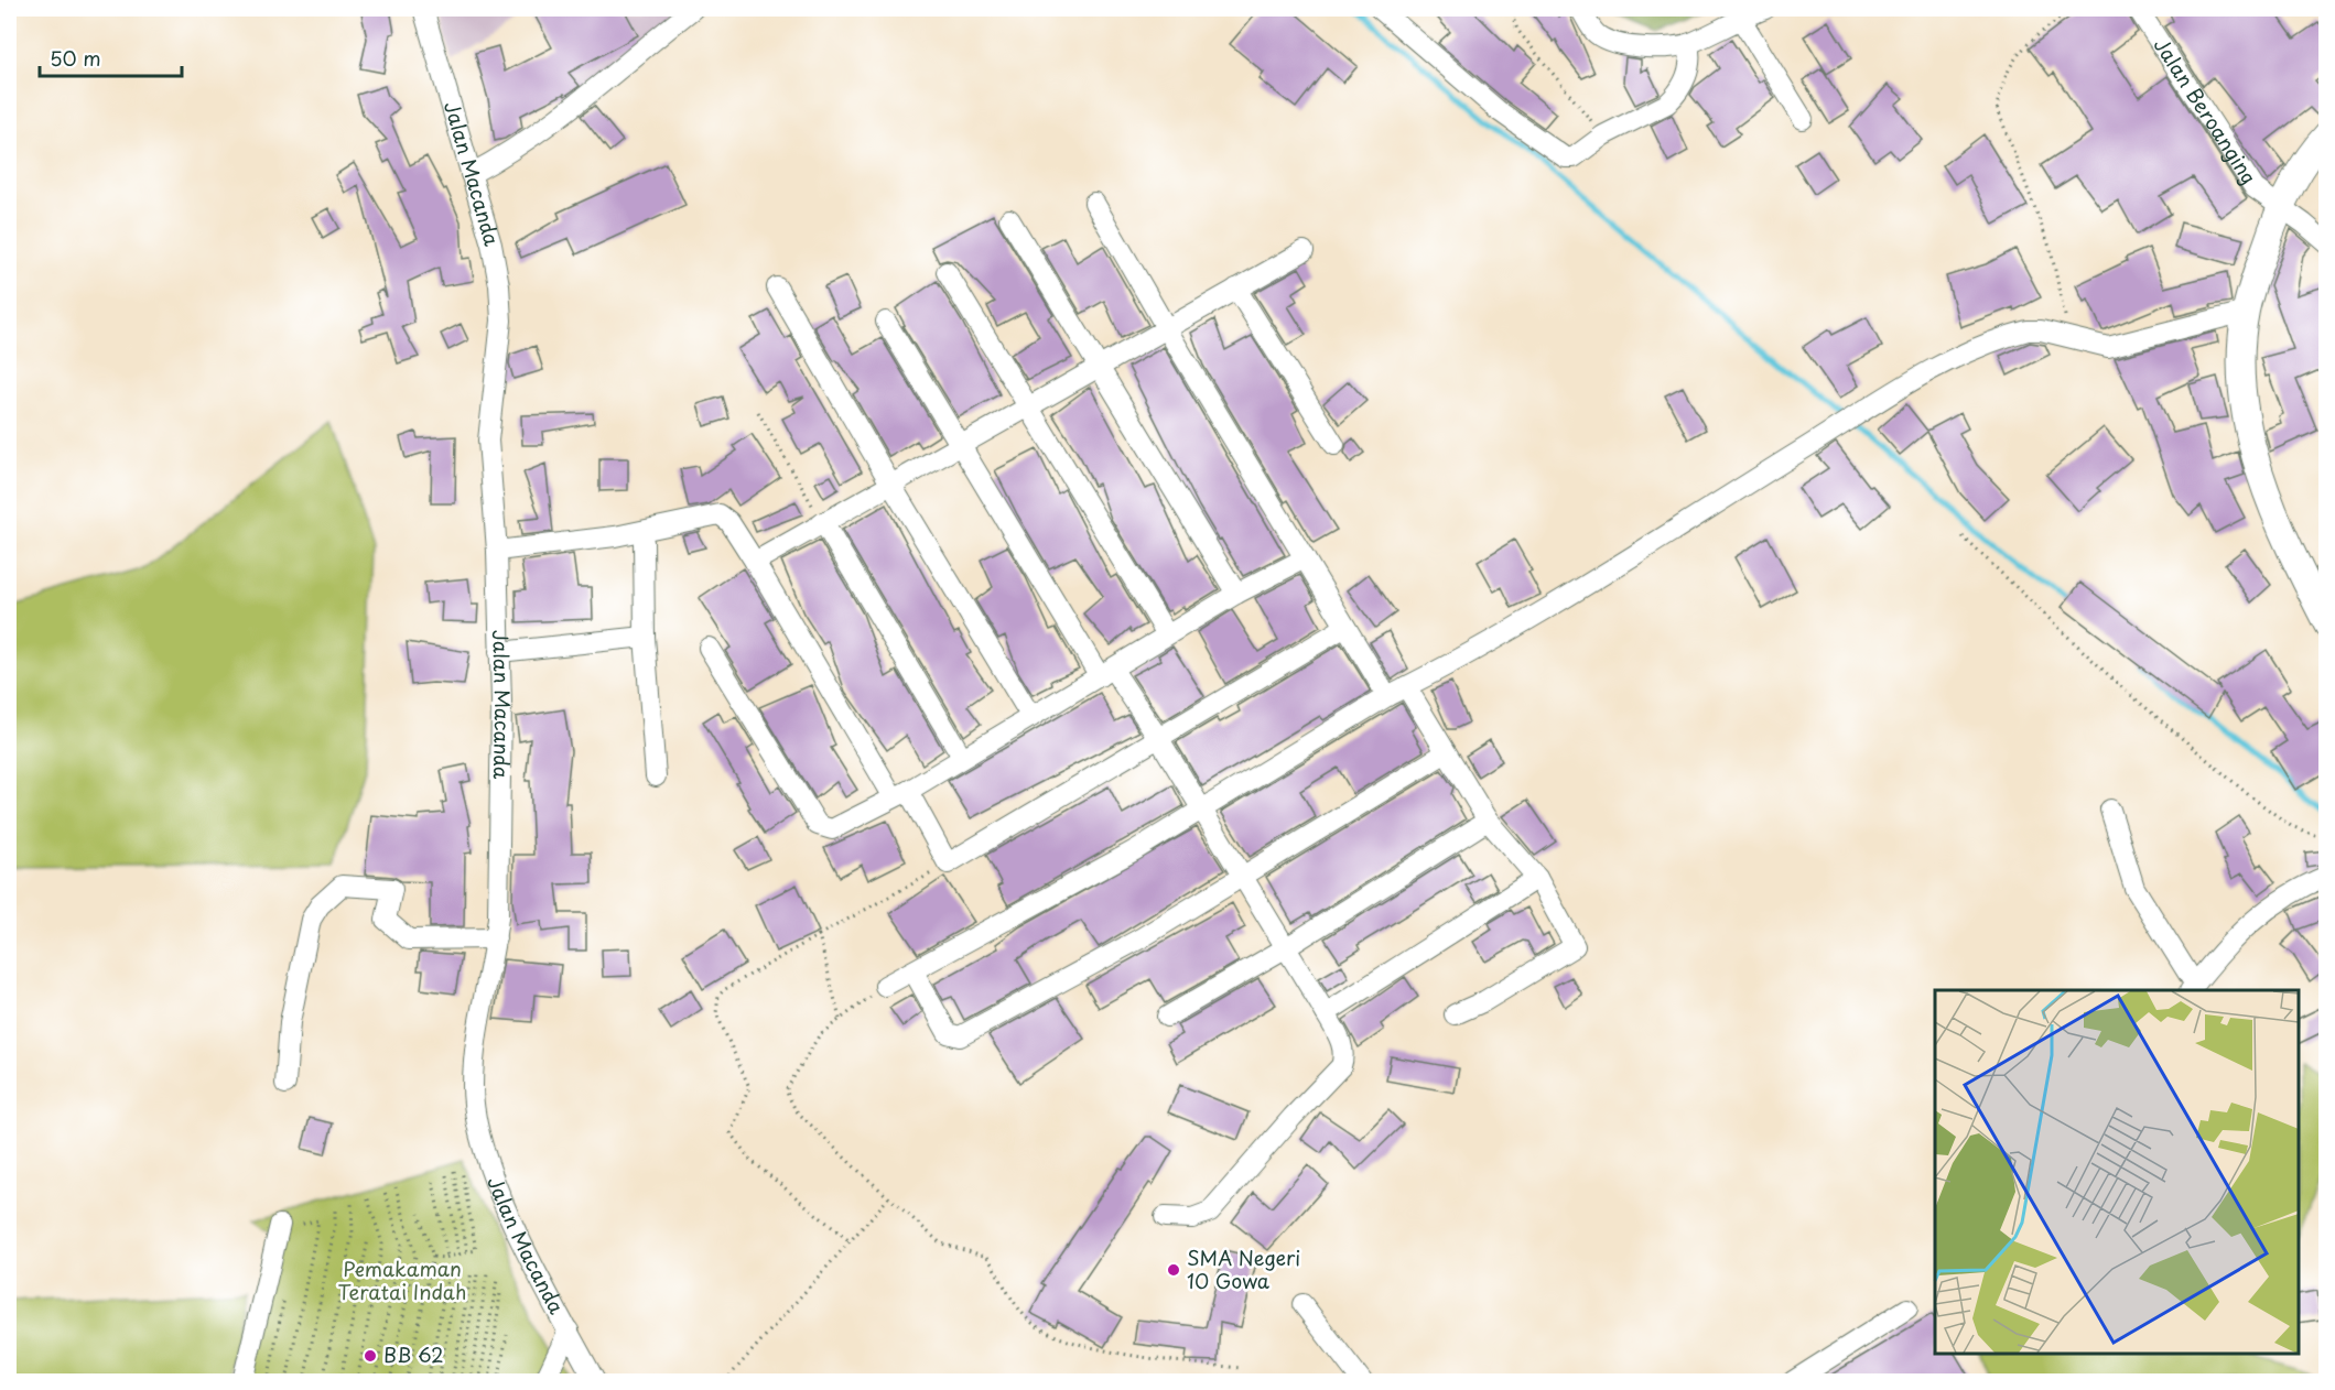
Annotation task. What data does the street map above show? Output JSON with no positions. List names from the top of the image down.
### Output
{
  "streets": {
    "street": ["Jalan Beroanging", "Jalan Macanda"]
  },
  "parks": ["Pemakaman Teratai Indah"],
  "places": ["SMA Negeri 10 Gowa", "BB 62"],
  "scale_bar": "50 m"
}
